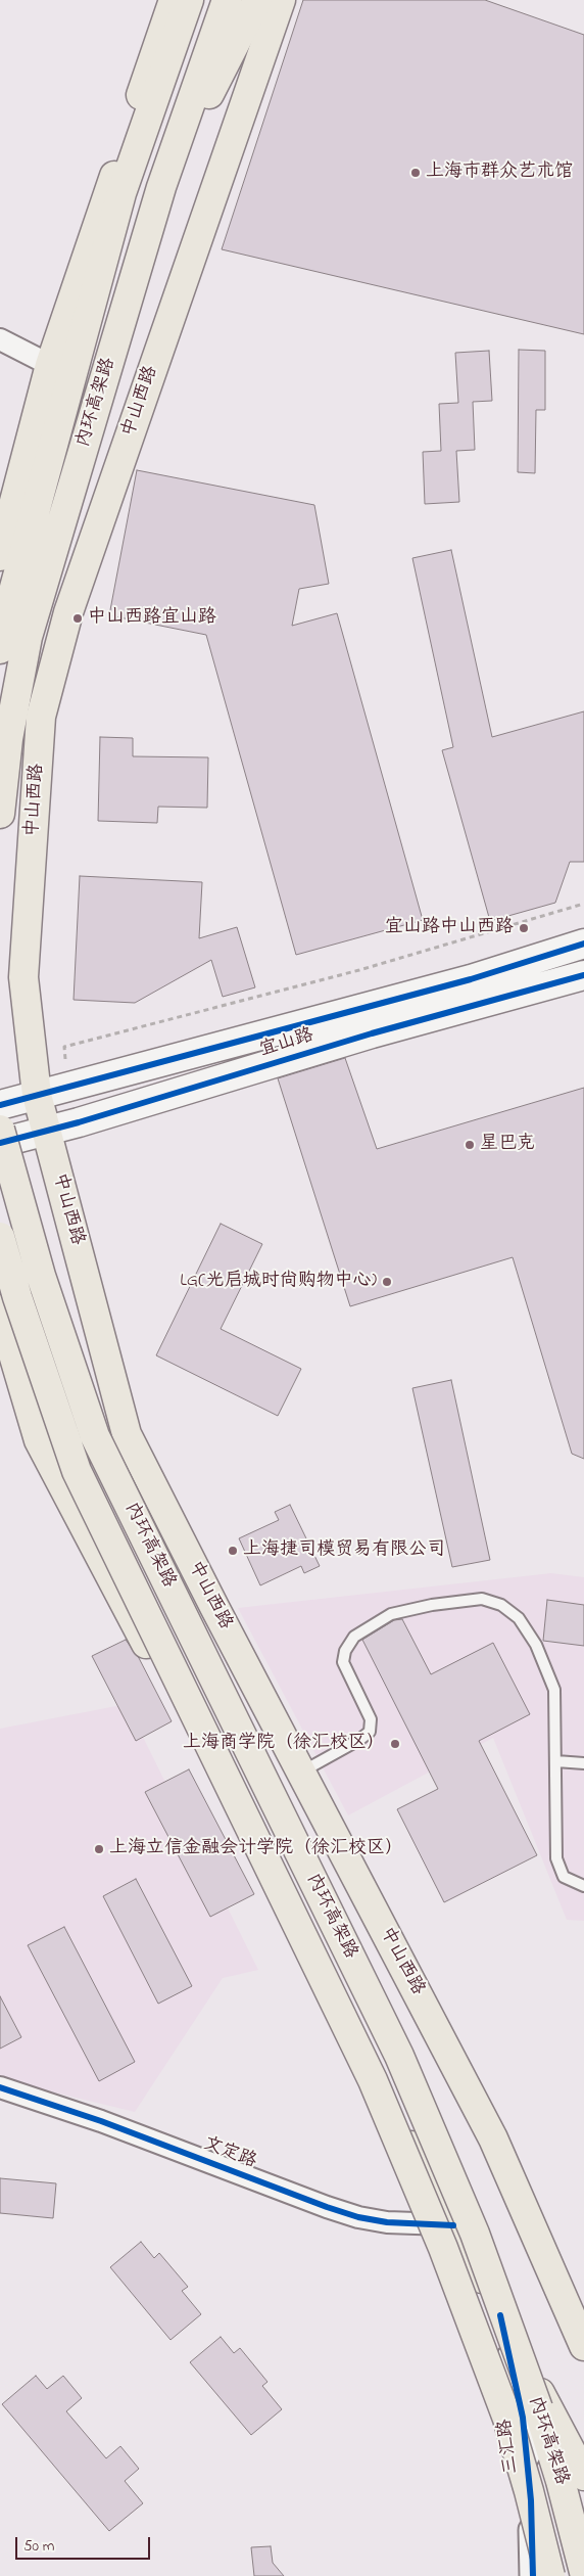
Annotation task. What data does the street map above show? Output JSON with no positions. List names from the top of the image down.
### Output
{
  "streets": {
    "main road": ["中山西路", "内环高架路", "宜山路"],
    "street": ["文定路", "三汇路"]
  },
  "crossings": [
    ["中山西路", "宜山路"],
    ["内环高架路", "三汇路"]
  ],
  "places": [
    "上海市群众艺术馆",
    "中山西路宜山路",
    "宜山路中山西路",
    "星巴克",
    "LG(光启城时尚购物中心)",
    "上海捷司模贸易有限公司",
    "上海商学院（徐汇校区）",
    "上海立信金融会计学院（徐汇校区）"
  ],
  "scale_bar": "50 m"
}
